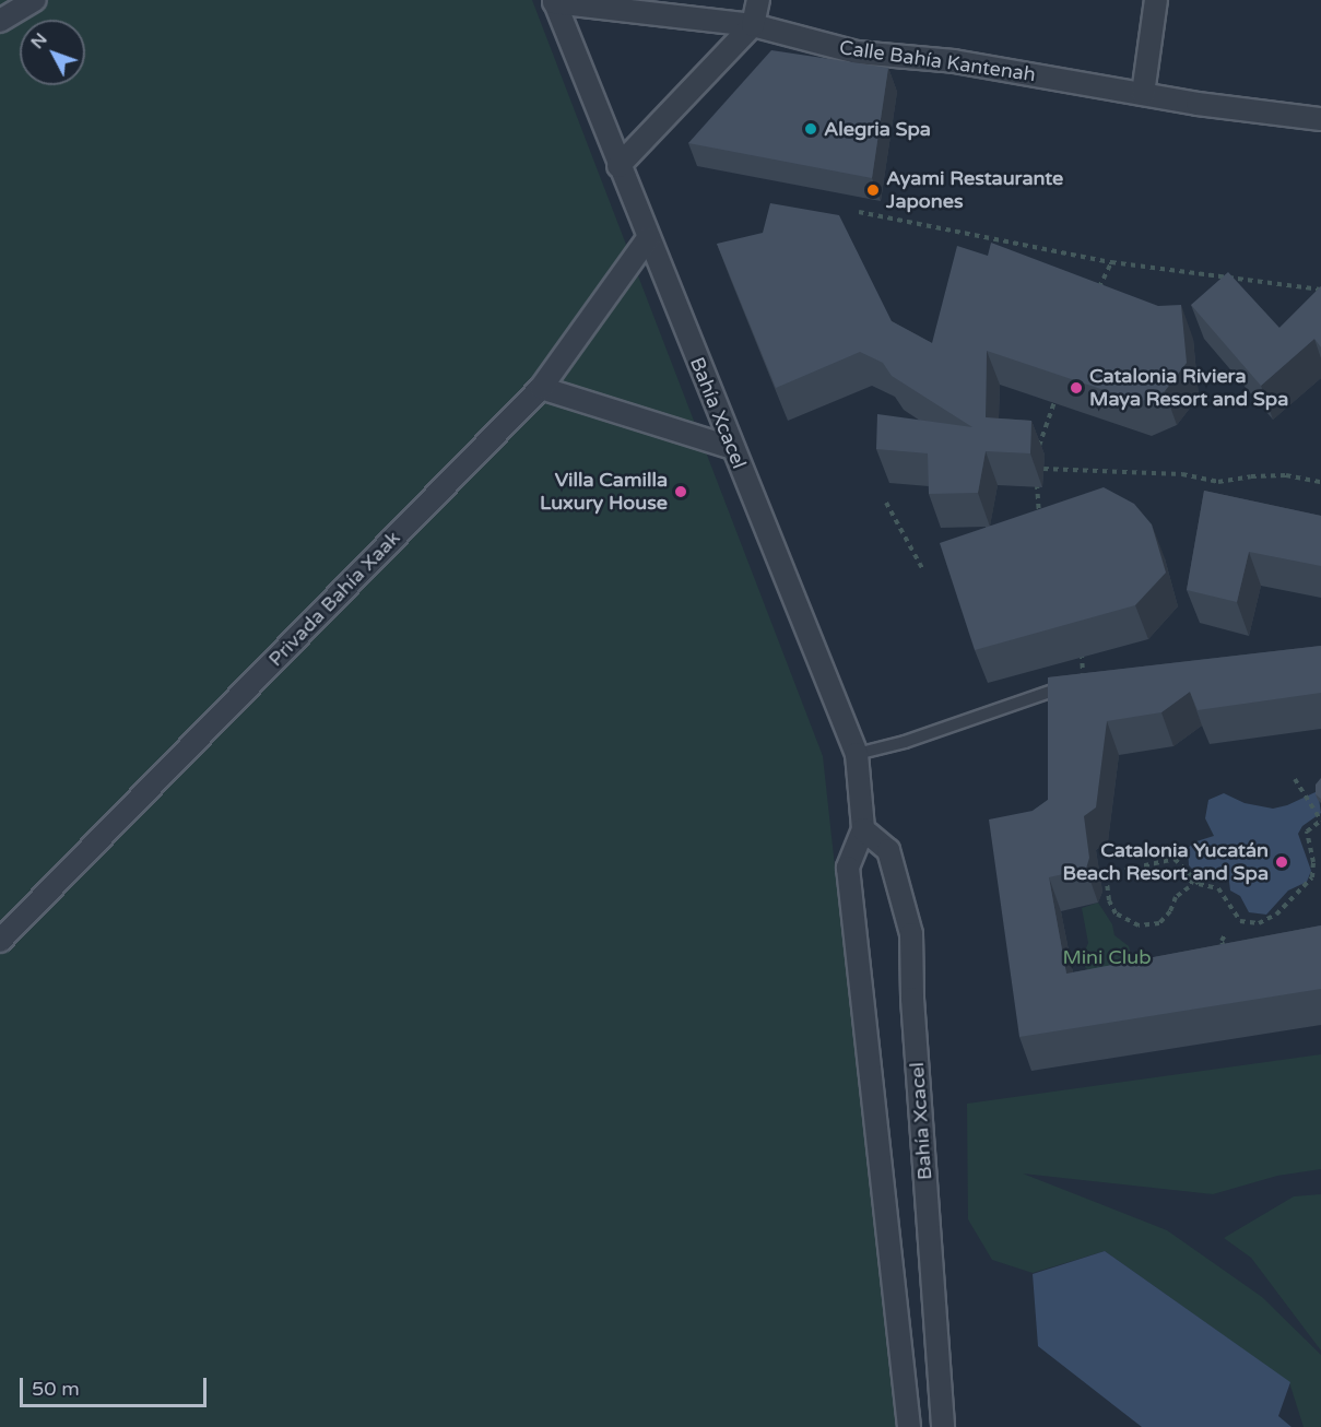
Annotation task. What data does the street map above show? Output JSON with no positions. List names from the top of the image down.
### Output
{
  "streets": {
    "street": ["Calle Bahía Kantenah", "Bahía Xcacel", "Privada Bahía Xaak"]
  },
  "crossings": [
    ["Calle Bahía Kantenah", "Bahía Xcacel"],
    ["Bahía Xcacel", "Privada Bahía Xaak"]
  ],
  "parks": ["Mini Club"],
  "places": [
    "Alegria Spa",
    "Ayami Restaurante Japones",
    "Catalonia Riviera Maya Resort and Spa",
    "Villa Camilla Luxury House",
    "Catalonia Yucatán Beach Resort and Spa"
  ],
  "scale_bar": "50 m",
  "north": "top left"
}
